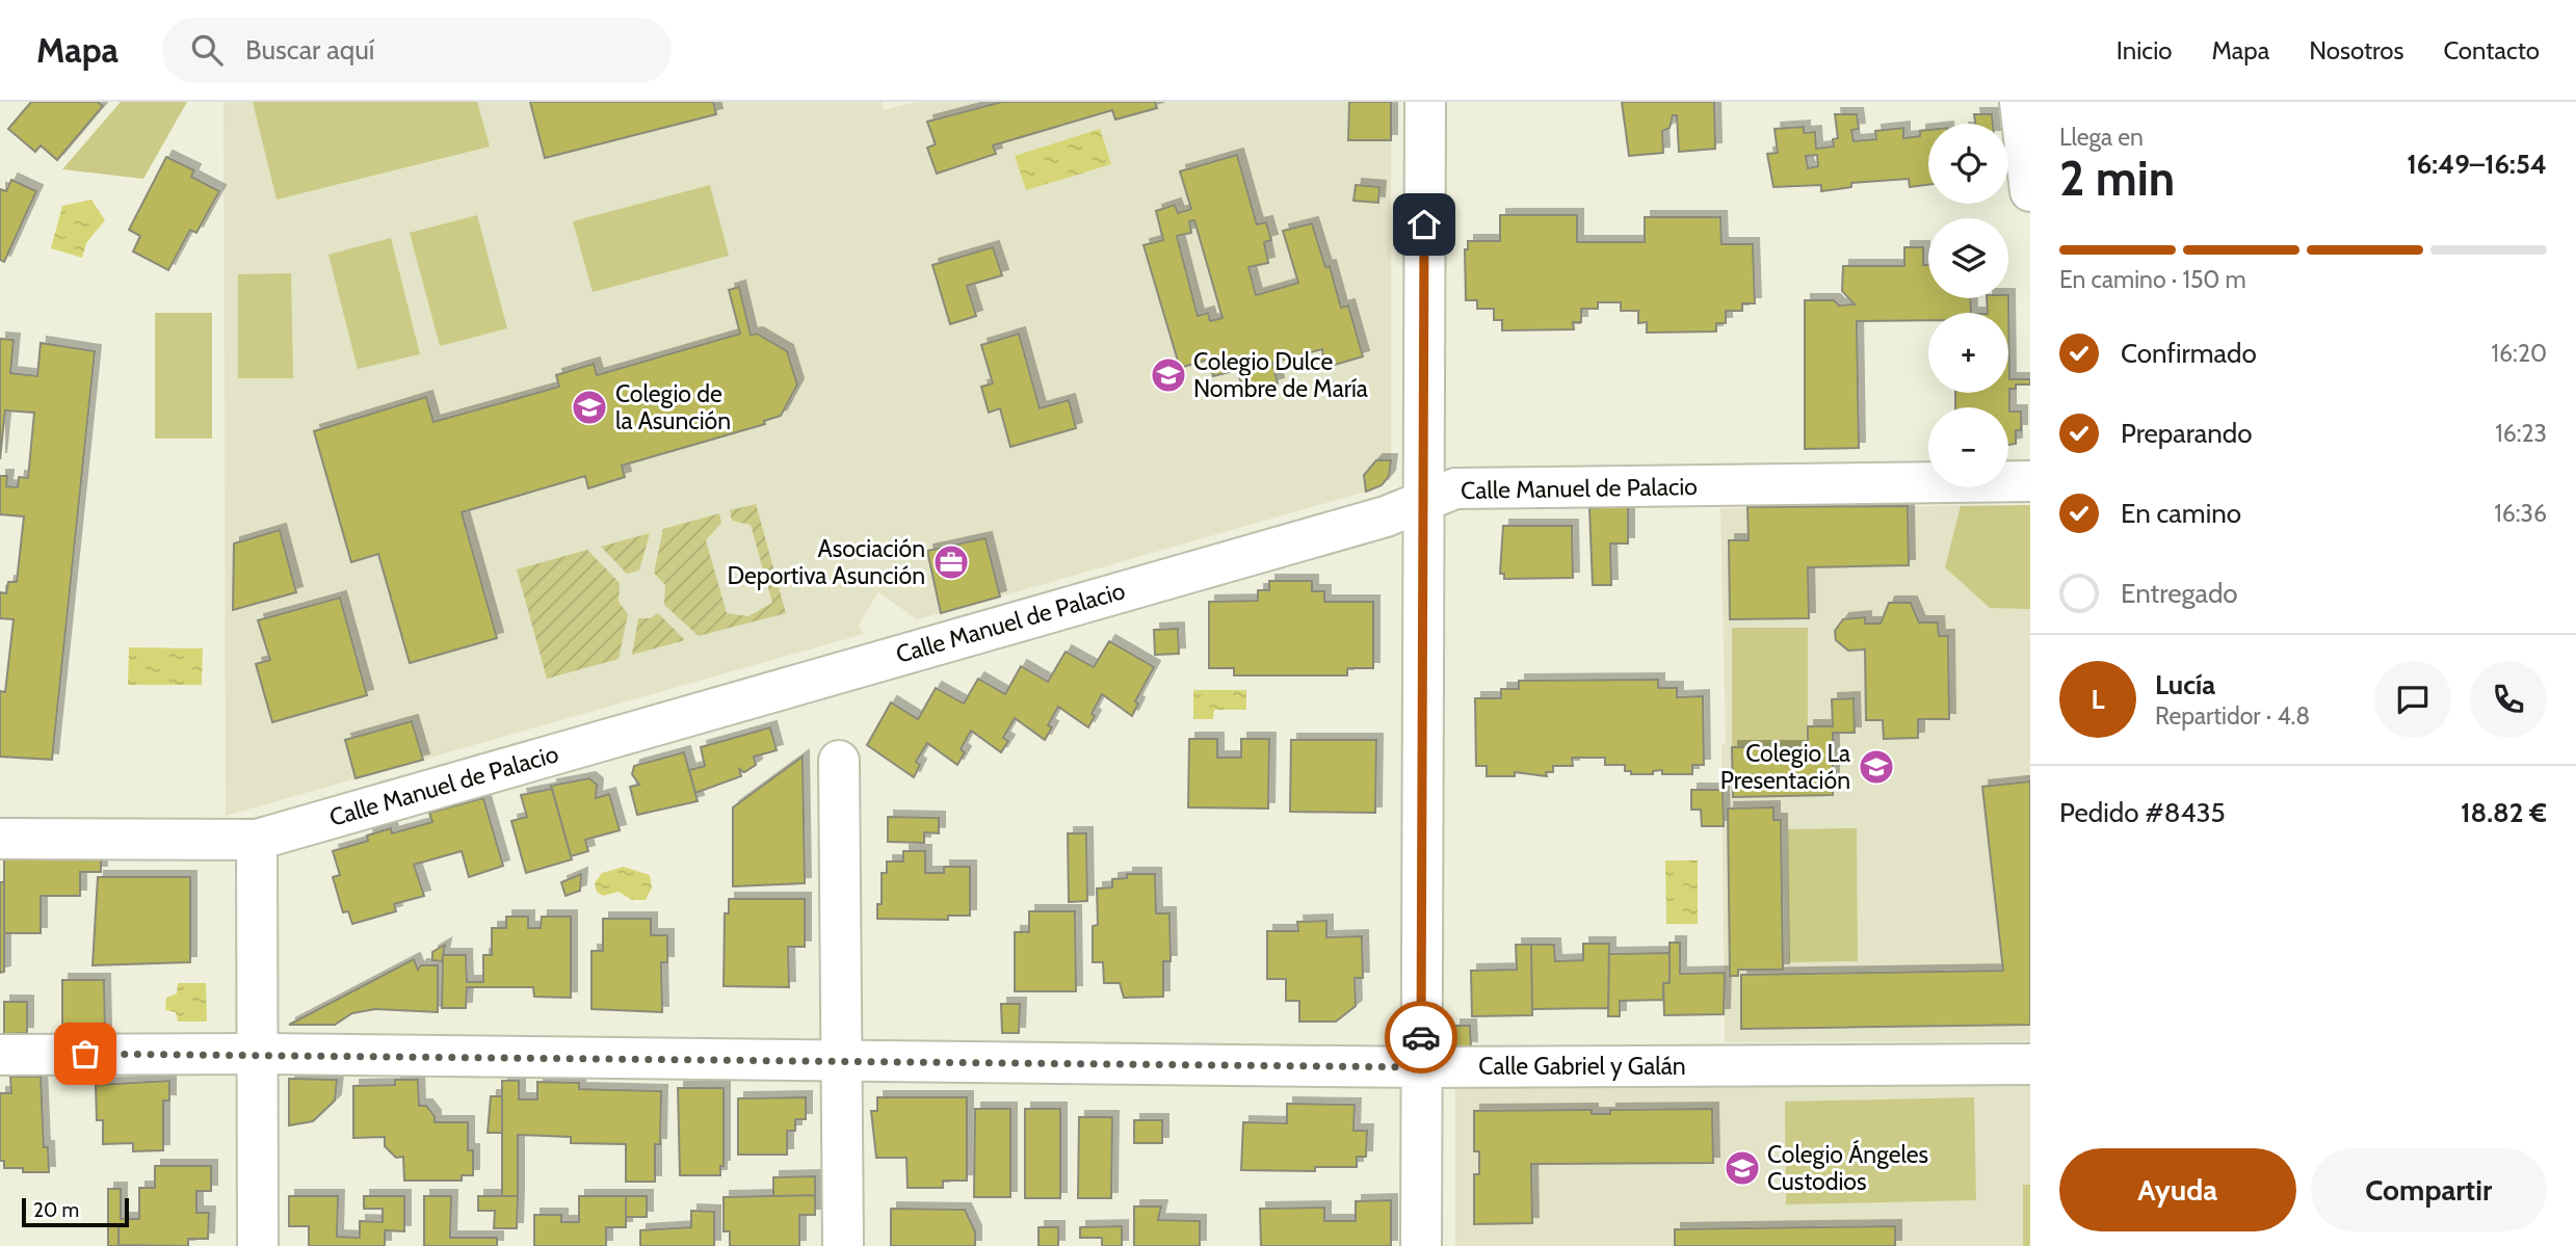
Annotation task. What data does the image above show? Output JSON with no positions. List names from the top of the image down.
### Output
{
  "streets": {
    "street": ["Calle Manuel de Palacio", "Calle Gabriel y Galán"]
  },
  "places": {
    "school or university": [
      "Colegio Dulce Nombre de María",
      "Colegio de la Asunción",
      "Colegio La Presentación",
      "Colegio Ángeles Custodios"
    ],
    "office": ["Asociación Deportiva Asunción"]
  },
  "scale_bar": "20 m",
  "page": {
    "header": "Mapa",
    "search": "Buscar aquí",
    "nav": [
      "Inicio",
      "Mapa",
      "Nosotros",
      "Contacto"
    ],
    "heading": ["2 min", "Llega en", "16:49–16:54"],
    "panel": [
      "Lucía",
      "Repartidor · 4.8",
      "Pedido #8435",
      "18.82 €"
    ],
    "map_buttons": ["+", "−"],
    "bar": "En camino · 150 m",
    "list": [
      ["Confirmado", "16:20"],
      ["Preparando", "16:23"],
      ["En camino", "16:36"],
      "Entregado"
    ],
    "round": "L",
    "buttons": ["Ayuda", "Compartir"],
    "scale": "20 m"
  }
}
